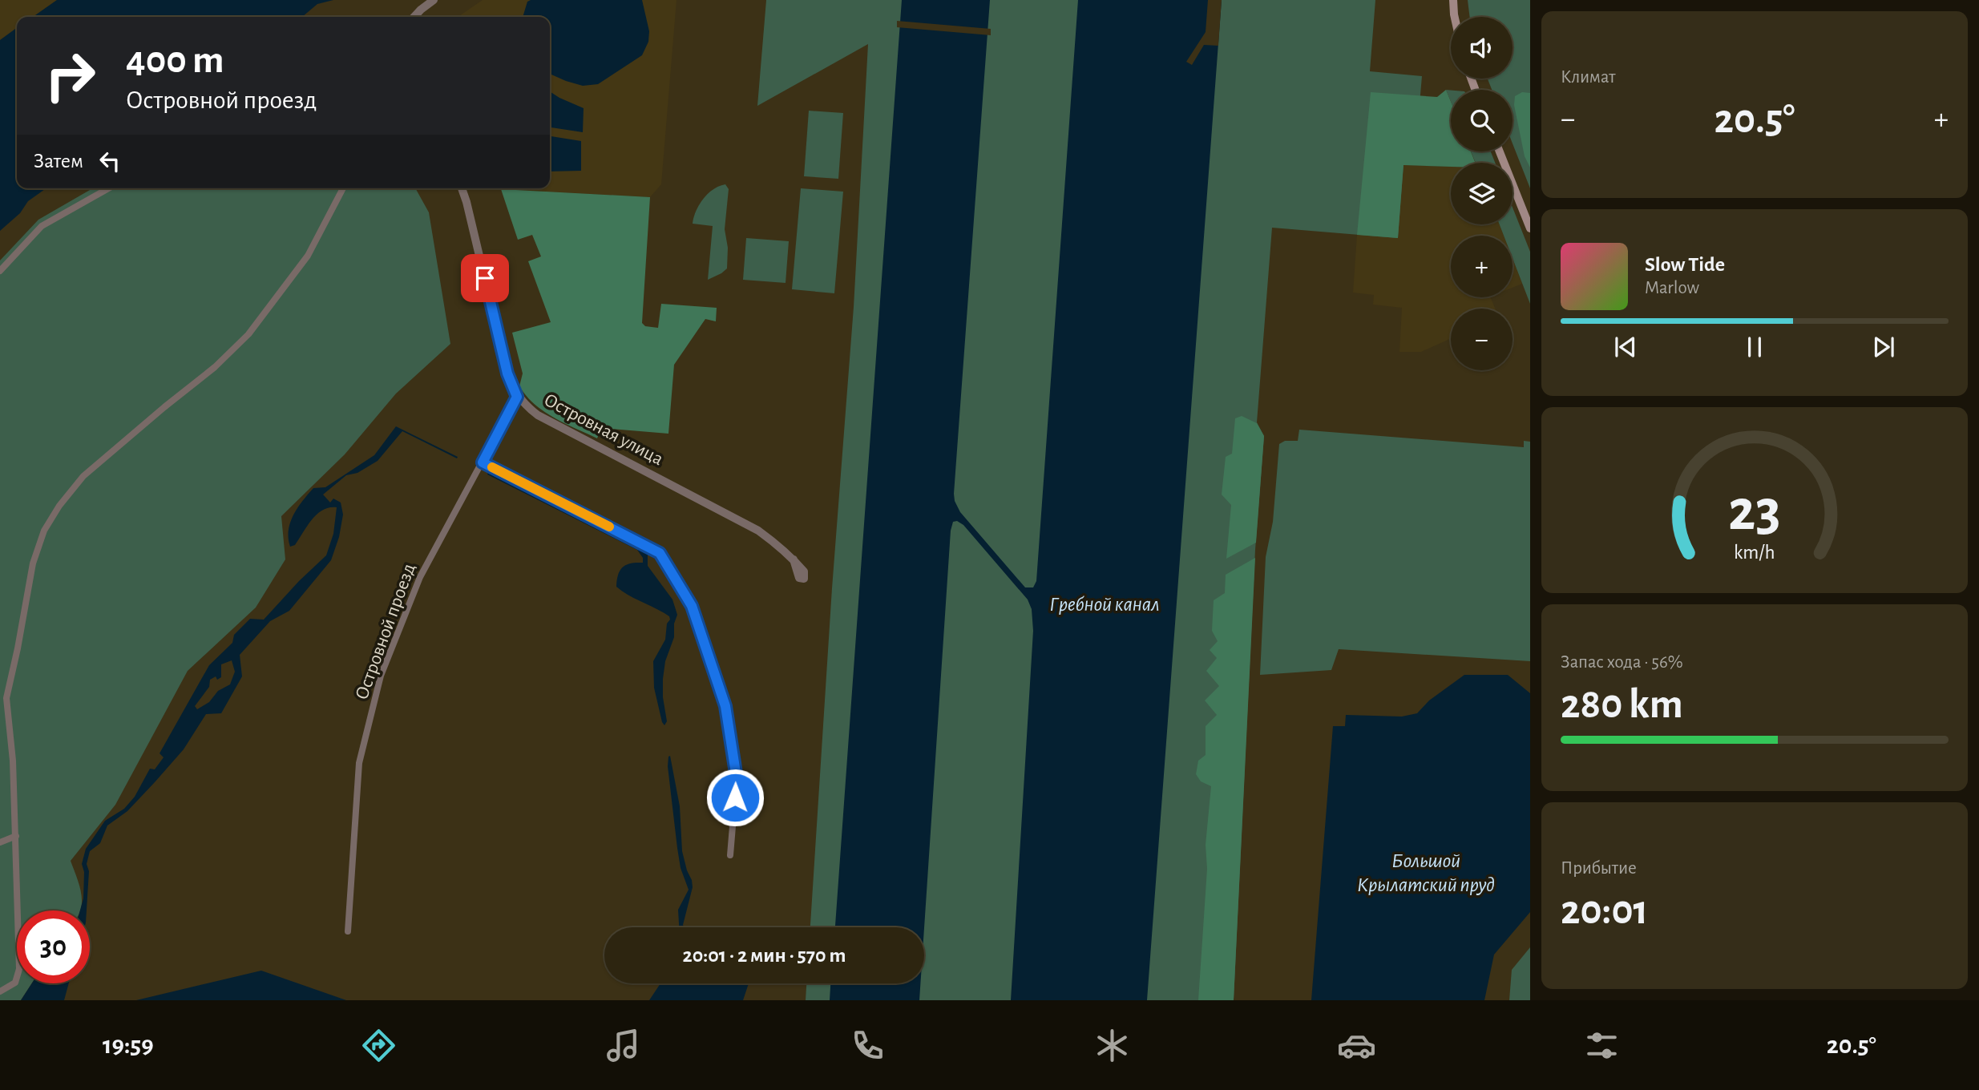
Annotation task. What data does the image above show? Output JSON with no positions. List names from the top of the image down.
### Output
{
  "streets": {
    "street": ["Островная улица", "Островной проезд"]
  },
  "crossings": [
    ["Островная улица", "Островной проезд"]
  ],
  "water": ["Гребной канал", "Большой Крылатский пруд"],
  "page": {
    "tile": [
      "Климат",
      ["Запас хода · 56%", "280 km"],
      ["Прибытие", "20:01"]
    ],
    "map_buttons": ["+", "−"],
    "turn": ["400 m", "Островной проезд"],
    "heat": ["−", "20.5°", "+"],
    "then": "Затем",
    "song": ["Slow Tide", "Marlow"],
    "limit": "30",
    "trip": "20:01 · 2 мин · 570 m",
    "tabs": ["19:59", "20.5°"],
    "gauge": ["23", "km/h"]
  }
}
